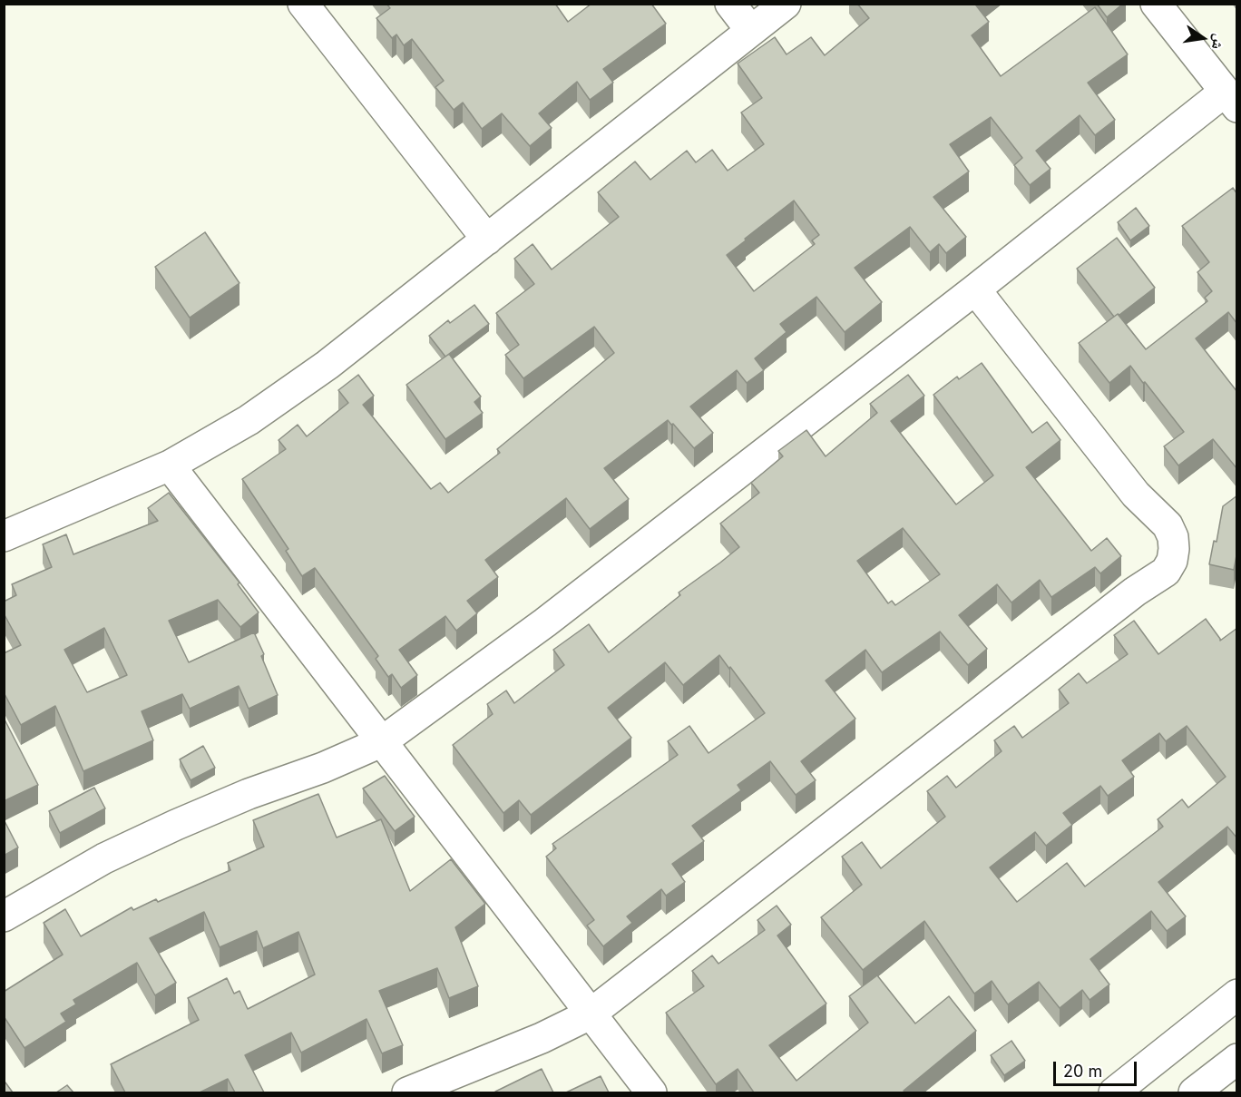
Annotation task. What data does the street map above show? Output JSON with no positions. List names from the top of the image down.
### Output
{
  "scale_bar": "20 m",
  "north": "right"
}
